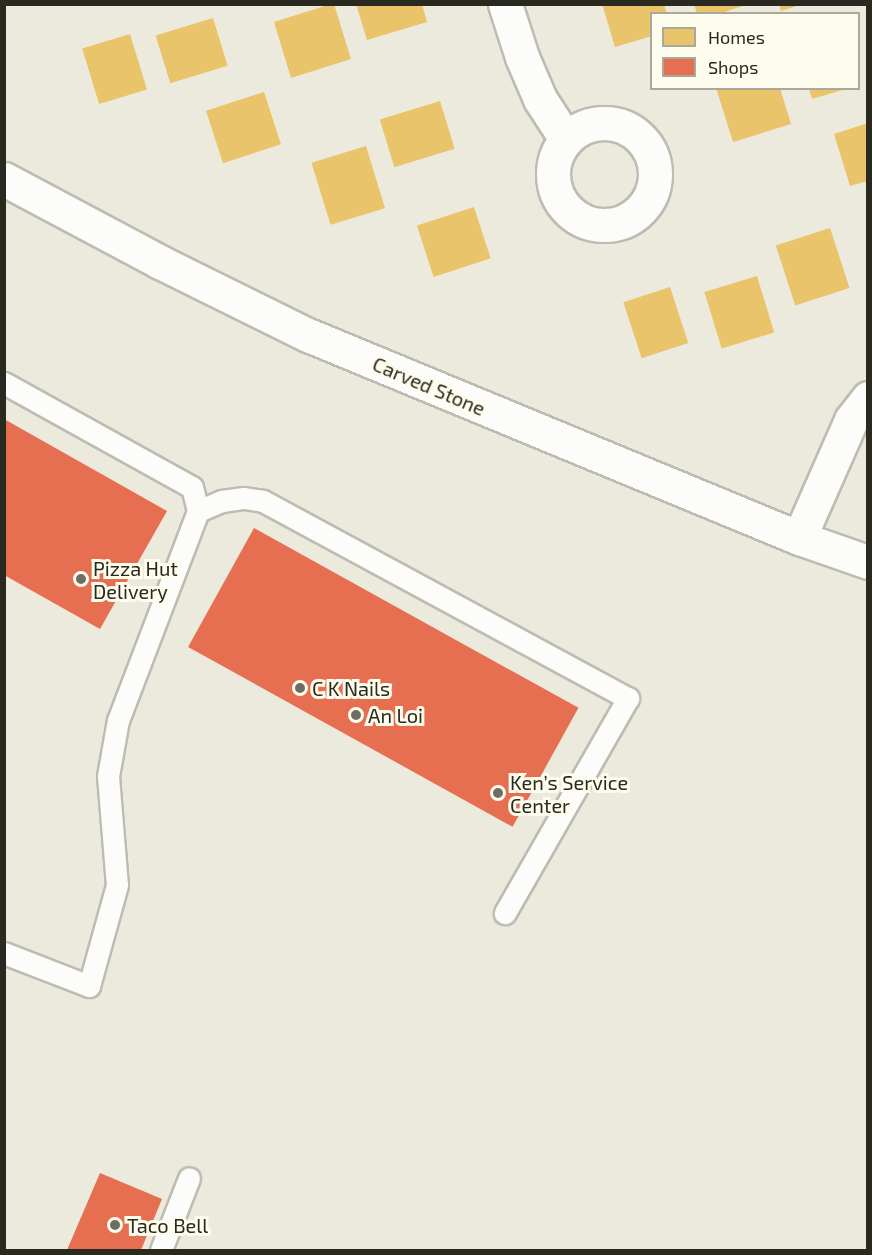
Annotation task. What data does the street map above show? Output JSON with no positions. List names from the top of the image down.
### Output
{
  "streets": {
    "street": ["Carved Stone"]
  },
  "places": [
    "Pizza Hut Delivery",
    "C K Nails",
    "An Loi",
    "Ken’s Service Center",
    "Taco Bell"
  ],
  "legend": ["Homes", "Shops"]
}
